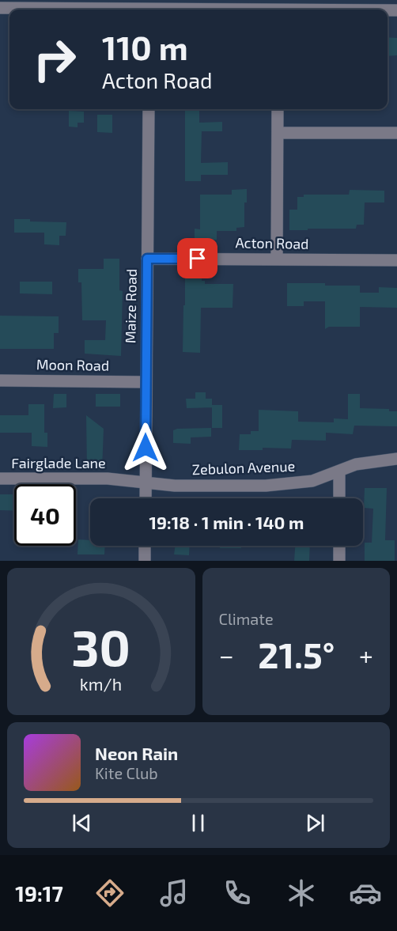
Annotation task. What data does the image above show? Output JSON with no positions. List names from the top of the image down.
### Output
{
  "streets": {
    "street": [
      "Acton Road",
      "Maize Road",
      "Moon Road",
      "Fairglade Lane",
      "Zebulon Avenue"
    ]
  },
  "crossings": [
    ["Acton Road", "Maize Road"],
    ["Maize Road", "Moon Road"],
    ["Maize Road", "Fairglade Lane"],
    ["Maize Road", "Zebulon Avenue"],
    ["Fairglade Lane", "Zebulon Avenue"]
  ],
  "page": {
    "turn": ["110 m", "Acton Road"],
    "limit": "40",
    "trip": "19:18 · 1 min · 140 m",
    "tile": "Climate",
    "heat": ["−", "21.5°", "+"],
    "song": ["Neon Rain", "Kite Club"],
    "tabs": "19:17",
    "gauge": ["30", "km/h"]
  }
}
